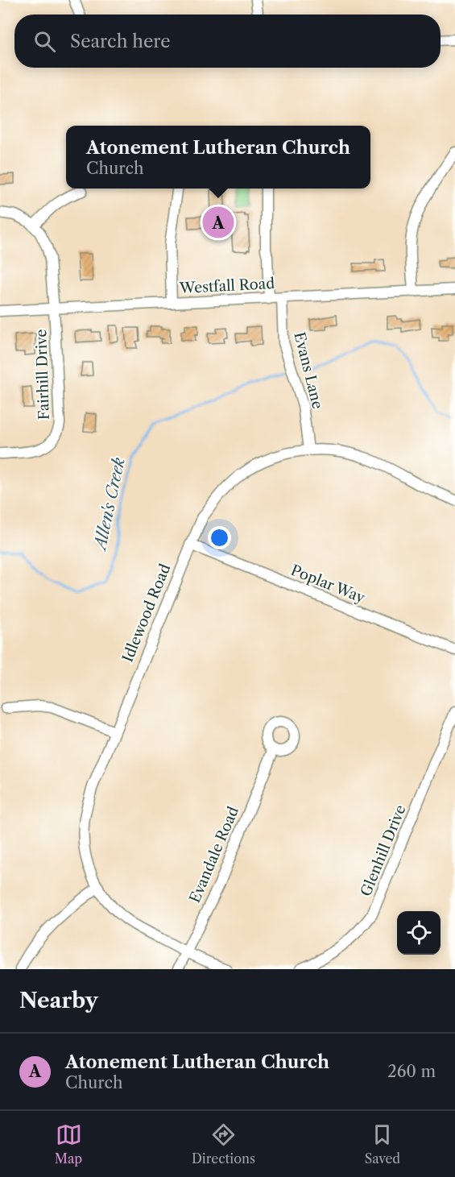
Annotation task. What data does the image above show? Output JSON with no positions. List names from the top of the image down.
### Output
{
  "streets": {
    "street": [
      "Westfall Road",
      "Evans Lane",
      "Fairhill Drive",
      "Poplar Way",
      "Idlewood Road",
      "Glenhill Drive",
      "Evandale Road"
    ]
  },
  "crossings": [
    ["Westfall Road", "Evans Lane"],
    ["Westfall Road", "Fairhill Drive"],
    ["Evans Lane", "Idlewood Road"],
    ["Poplar Way", "Idlewood Road"],
    ["Idlewood Road", "Evandale Road"]
  ],
  "water": ["Allen's Creek"],
  "page": {
    "search": "Search here",
    "popup": ["Atonement Lutheran Church", "Church"],
    "pins": "A",
    "heading": "Nearby",
    "list": [
      {
        "mark": "A",
        "name": "Atonement Lutheran Church",
        "note": "Church",
        "value": "260 m"
      }
    ],
    "nav": ["Map", "Directions", "Saved"]
  }
}
